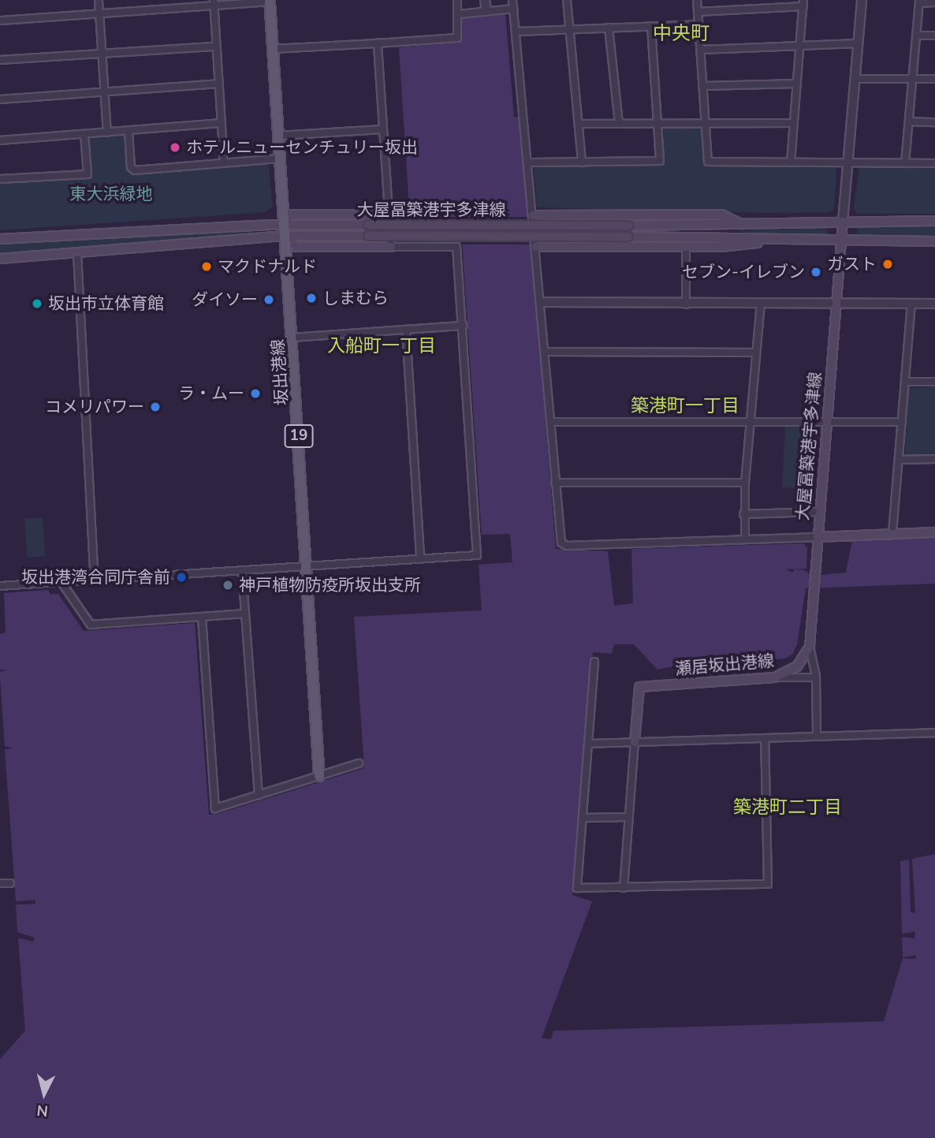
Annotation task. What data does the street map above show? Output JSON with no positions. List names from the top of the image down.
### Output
{
  "streets": {
    "main road": [
      "大屋冨築港宇多津線",
      "坂出港線",
      "19",
      "瀬居坂出港線"
    ]
  },
  "crossings": [
    ["大屋冨築港宇多津線", "坂出港線"]
  ],
  "districts": [
    "中央町",
    "入船町一丁目",
    "築港町一丁目",
    "築港町二丁目"
  ],
  "parks": ["東大浜緑地"],
  "places": [
    "ホテルニューセンチュリー坂出",
    "ガスト",
    "マクドナルド",
    "セブン-イレブン",
    "しまむら",
    "ダイソー",
    "坂出市立体育館",
    "ラ・ムー",
    "コメリパワー",
    "坂出港湾合同庁舎前",
    "神戸植物防疫所坂出支所"
  ],
  "north": "bottom"
}
